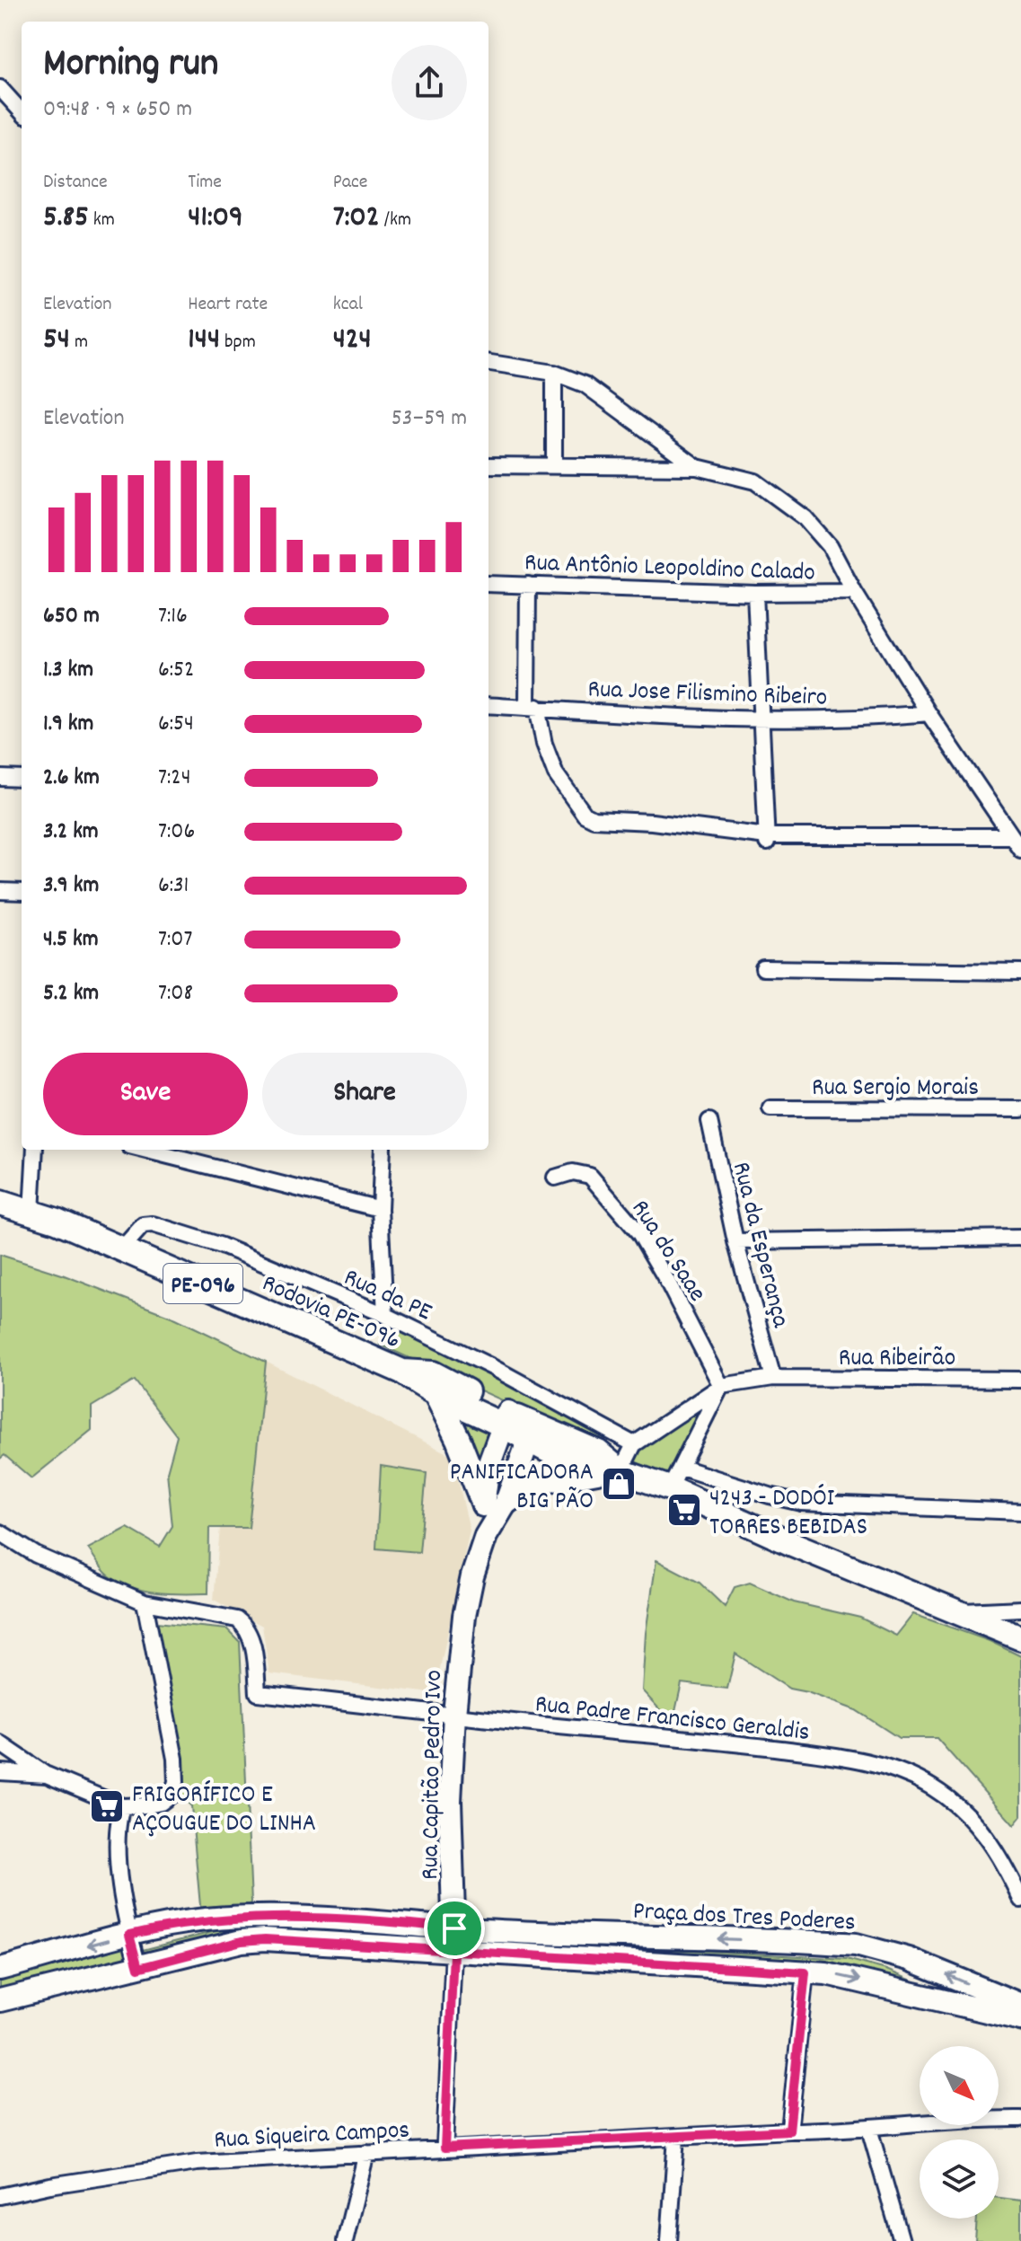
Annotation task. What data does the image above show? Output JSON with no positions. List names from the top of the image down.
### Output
{
  "streets": {
    "main road": [
      "PE-096",
      "Rodovia PE-096",
      "Rua Capitão Pedro Ivo",
      "Praça dos Tres Poderes"
    ],
    "street": [
      "Rua Antônio Leopoldino Calado",
      "Rua Jose Filismino Ribeiro",
      "Rua Sergio Morais",
      "Rua da Esperança",
      "Rua do Saae",
      "Rua da PE",
      "Rua Ribeirão",
      "Rua Padre Francisco Geraldis",
      "Rua Siqueira Campos"
    ]
  },
  "crossings": [
    ["Rua da Esperança", "Rua Ribeirão"],
    ["Rua do Saae", "Rua Ribeirão"],
    ["PE-096", "Rodovia PE-096"],
    ["PE-096", "Rua Capitão Pedro Ivo"],
    ["Rua da PE", "Rodovia PE-096"],
    ["Rua Padre Francisco Geraldis", "Rua Capitão Pedro Ivo"],
    ["Rua Capitão Pedro Ivo", "Praça dos Tres Poderes"],
    ["Rua Capitão Pedro Ivo", "Rua Siqueira Campos"]
  ],
  "places": {
    "shop": ["PANIFICADORA BIG PÃO"],
    "supermarket": ["4243 - DODÓI TORRES BEBIDAS", "FRIGORÍFICO E AÇOUGUE DO LINHA"]
  },
  "north": "bottom right",
  "page": {
    "heading": ["Morning run", "09:48 · 9 × 650 m"],
    "stats": [
      ["Distance", "5.85 km"],
      ["Time", "41:09"],
      ["Pace", "7:02 /km"],
      ["Elevation", "54 m"],
      ["Heart rate", "144 bpm"],
      ["kcal", "424"]
    ],
    "chart": ["Elevation", "53–59 m"],
    "list": [
      {
        "name": "650 m",
        "note": "7:16"
      },
      {
        "name": "1.3 km",
        "note": "6:52"
      },
      {
        "name": "1.9 km",
        "note": "6:54"
      },
      {
        "name": "2.6 km",
        "note": "7:24"
      },
      {
        "name": "3.2 km",
        "note": "7:06"
      },
      {
        "name": "3.9 km",
        "note": "6:31"
      },
      {
        "name": "4.5 km",
        "note": "7:07"
      },
      {
        "name": "5.2 km",
        "note": "7:08"
      }
    ],
    "buttons": ["Save", "Share"]
  }
}
